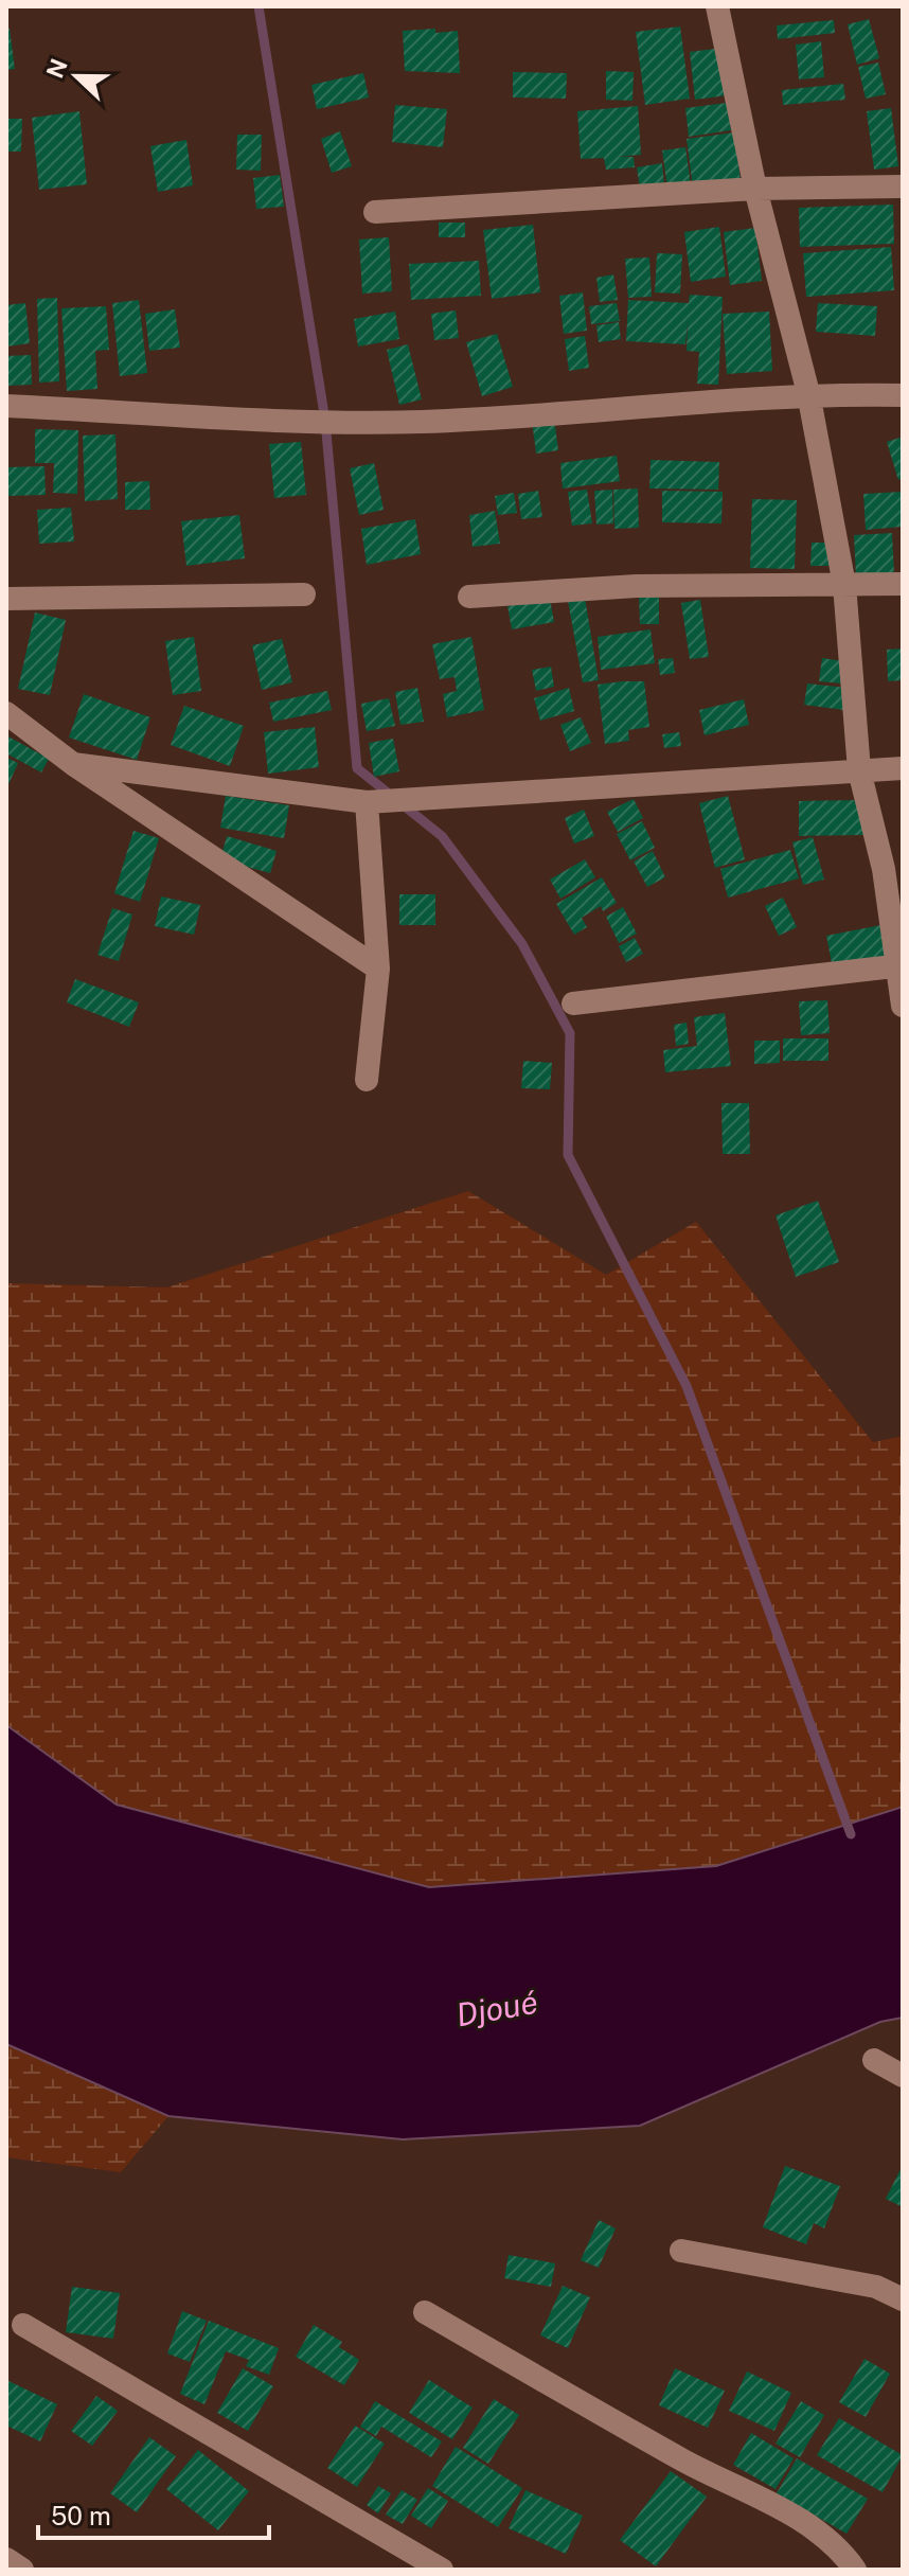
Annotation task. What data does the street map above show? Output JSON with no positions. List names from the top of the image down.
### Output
{
  "water": ["Djoué"],
  "scale_bar": "50 m",
  "north": "left"
}
